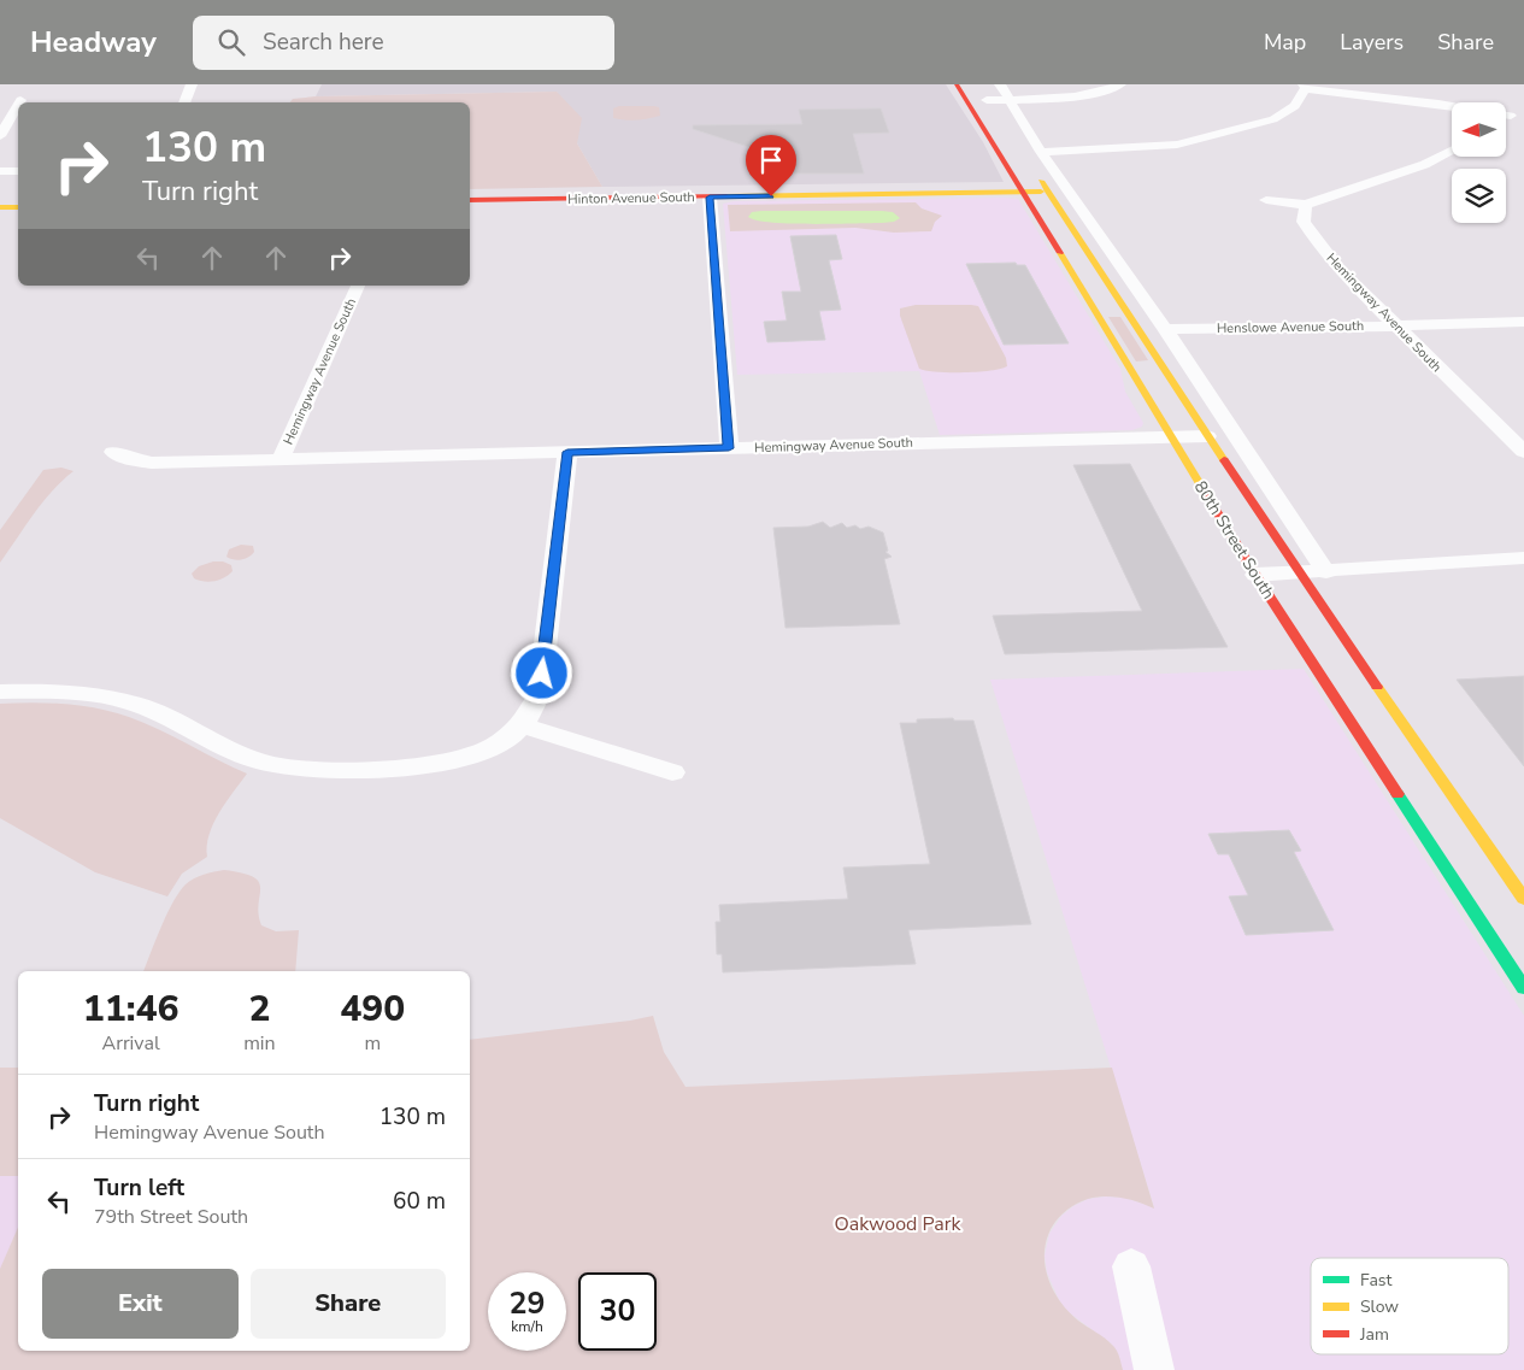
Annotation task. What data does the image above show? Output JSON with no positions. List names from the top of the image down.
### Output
{
  "streets": {
    "main road": ["Hinton Avenue South", "80th Street South"],
    "street": ["Hemingway Avenue South", "Henslowe Avenue South"]
  },
  "crossings": [
    ["Hinton Avenue South", "80th Street South"],
    ["Hemingway Avenue South", "Henslowe Avenue South"],
    ["Hemingway Avenue South", "80th Street South"]
  ],
  "parks": ["Oakwood Park"],
  "legend": ["Fast", "Slow", "Jam"],
  "north": "left",
  "page": {
    "header": "Headway",
    "search": "Search here",
    "nav": ["Map", "Layers", "Share"],
    "turn": ["130 m", "Turn right"],
    "eta": [
      "11:46",
      "Arrival",
      "2",
      "min",
      "490",
      "m"
    ],
    "list": [
      {
        "name": "Turn right",
        "note": "Hemingway Avenue South",
        "value": "130 m"
      },
      {
        "name": "Turn left",
        "note": "79th Street South",
        "value": "60 m"
      }
    ],
    "buttons": ["Exit", "Share"],
    "speed": "29 km/h",
    "limit": "30"
  }
}
